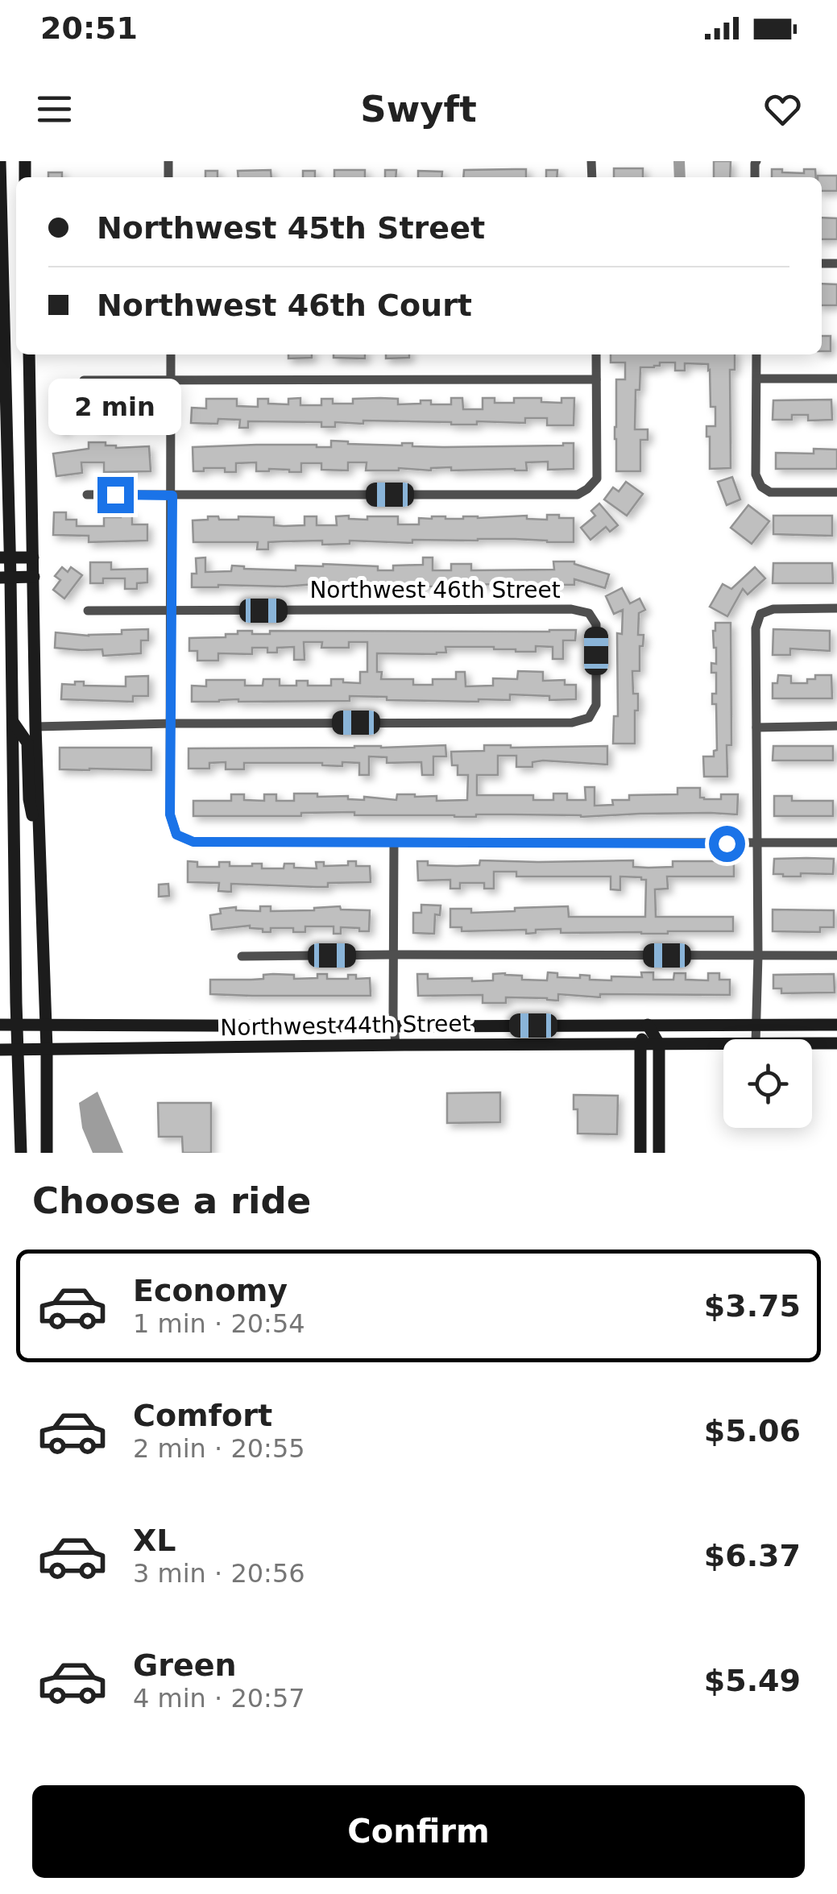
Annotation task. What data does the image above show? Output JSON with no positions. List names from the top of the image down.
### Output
{
  "streets": {
    "street": ["Northwest 46th Street", "Northwest 44th Street"]
  },
  "page": {
    "status": "20:51",
    "header": "Swyft",
    "banner": ["Northwest 45th Street", "Northwest 46th Court"],
    "bubble": "2 min",
    "heading": "Choose a ride",
    "list": [
      {
        "name": "Economy",
        "note": "1 min · 20:54",
        "value": "$3.75"
      },
      {
        "name": "Comfort",
        "note": "2 min · 20:55",
        "value": "$5.06"
      },
      {
        "name": "XL",
        "note": "3 min · 20:56",
        "value": "$6.37"
      },
      {
        "name": "Green",
        "note": "4 min · 20:57",
        "value": "$5.49"
      }
    ],
    "buttons": "Confirm"
  }
}
